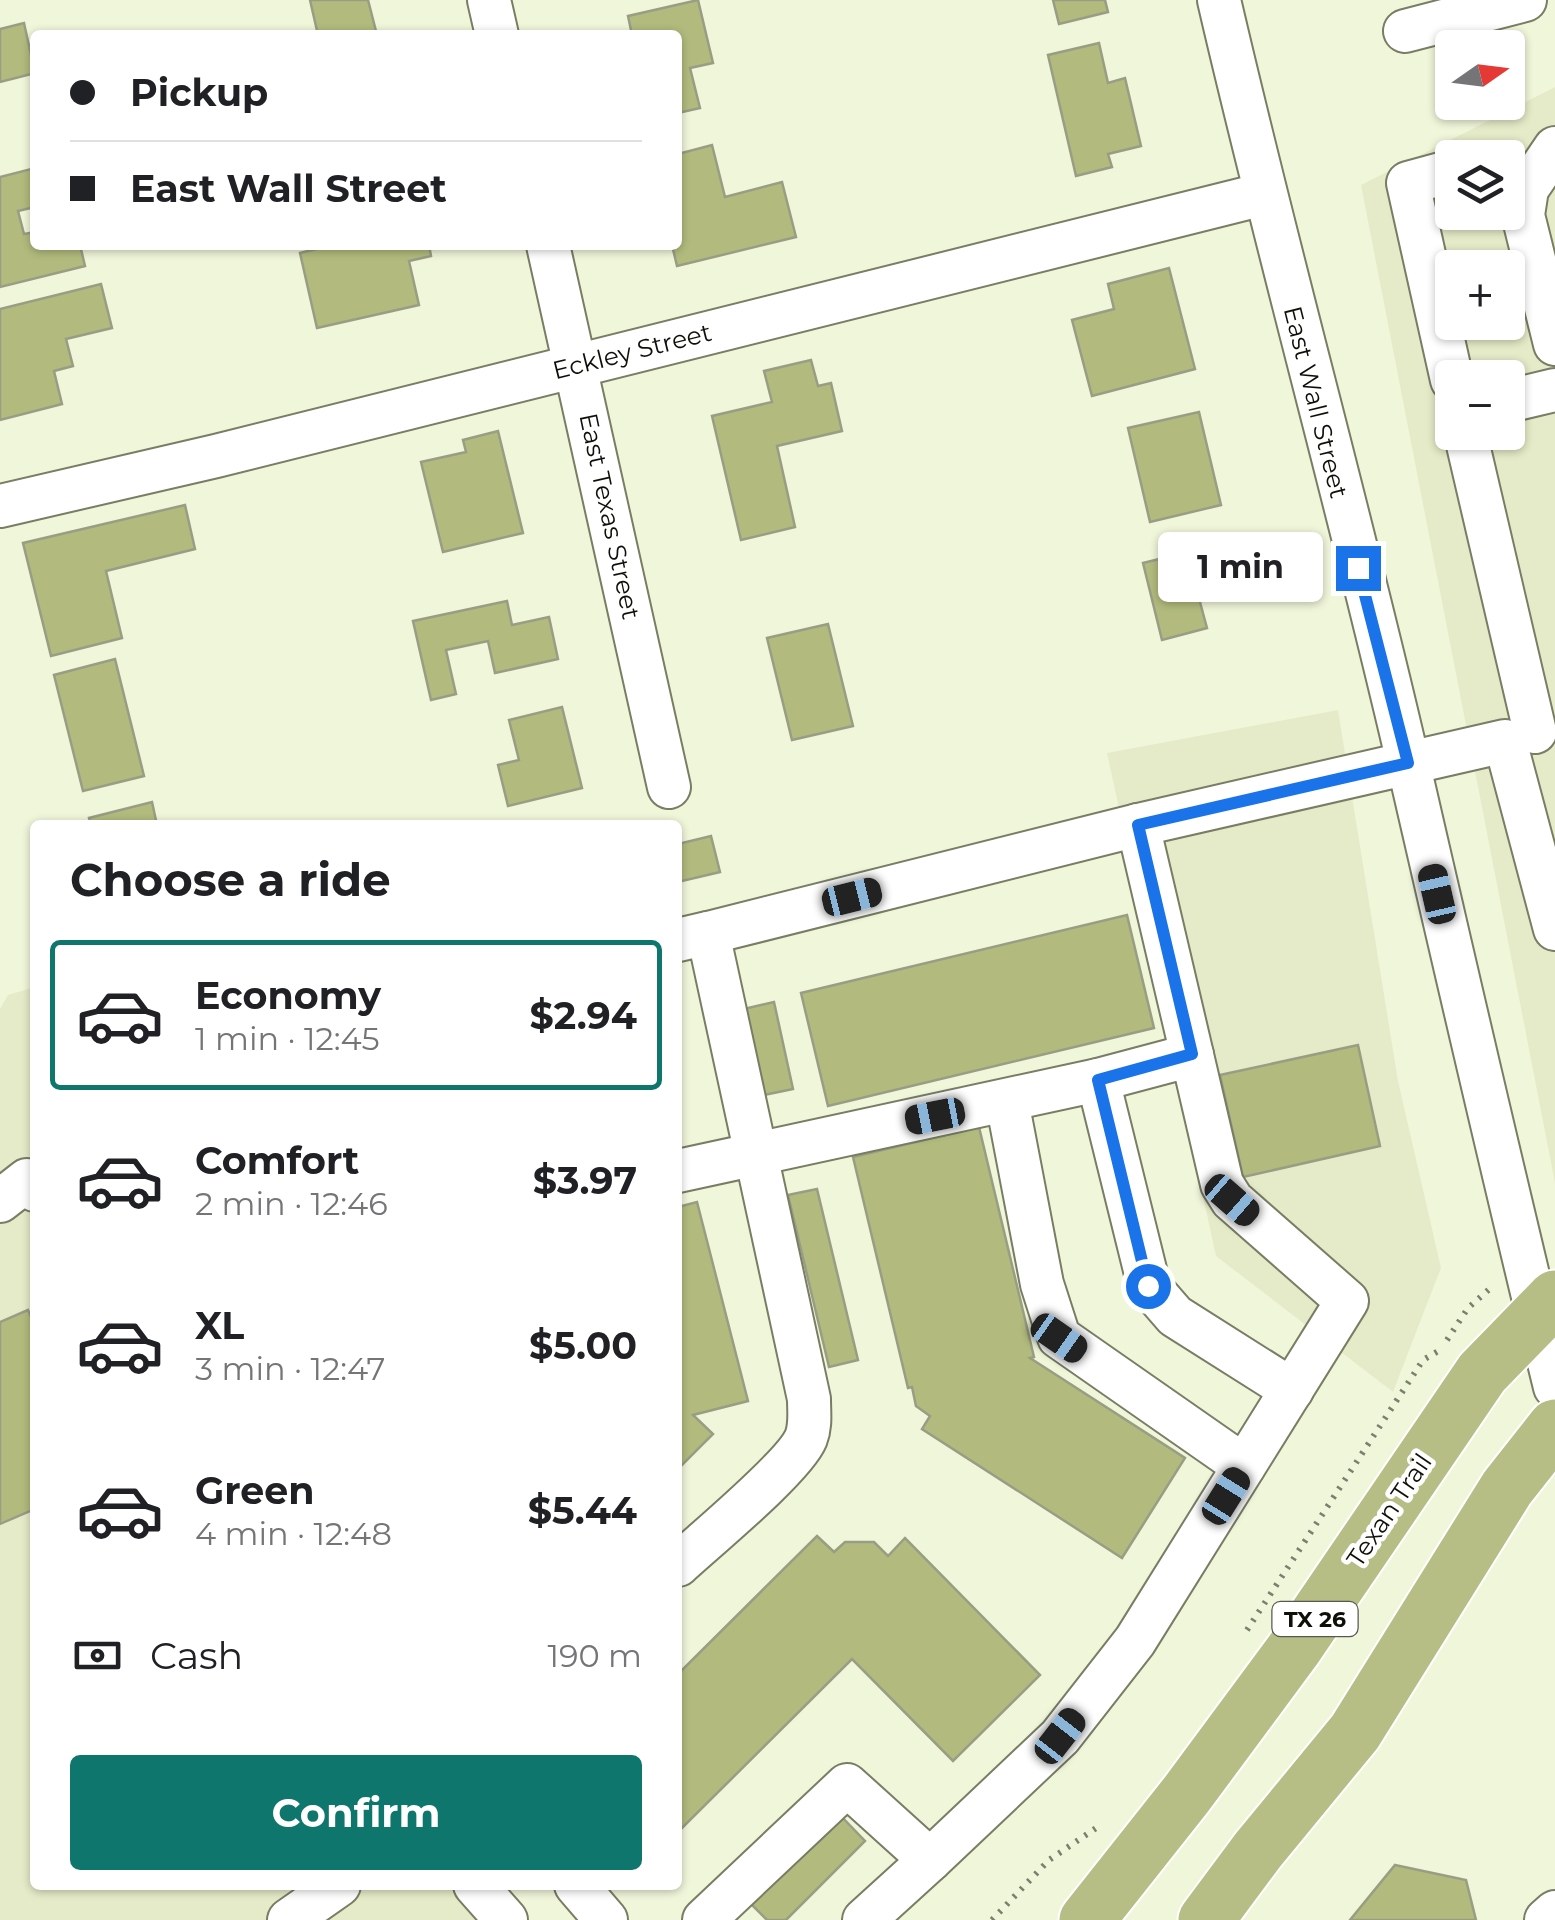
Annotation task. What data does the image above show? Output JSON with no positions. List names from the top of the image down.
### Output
{
  "streets": {
    "main road": ["Texan Trail", "TX 26"],
    "street": ["Eckley Street", "East Wall Street", "East Texas Street"]
  },
  "crossings": [
    ["Eckley Street", "East Wall Street"],
    ["Eckley Street", "East Texas Street"],
    ["East Wall Street", "Texan Trail"]
  ],
  "north": "right",
  "page": {
    "map_buttons": ["+", "−"],
    "banner": ["Pickup", "East Wall Street"],
    "bubble": "1 min",
    "heading": "Choose a ride",
    "list": [
      {
        "name": "Economy",
        "note": "1 min · 12:45",
        "value": "$2.94"
      },
      {
        "name": "Comfort",
        "note": "2 min · 12:46",
        "value": "$3.97"
      },
      {
        "name": "XL",
        "note": "3 min · 12:47",
        "value": "$5.00"
      },
      {
        "name": "Green",
        "note": "4 min · 12:48",
        "value": "$5.44"
      }
    ],
    "pay": ["Cash", "190 m"],
    "buttons": "Confirm"
  }
}
